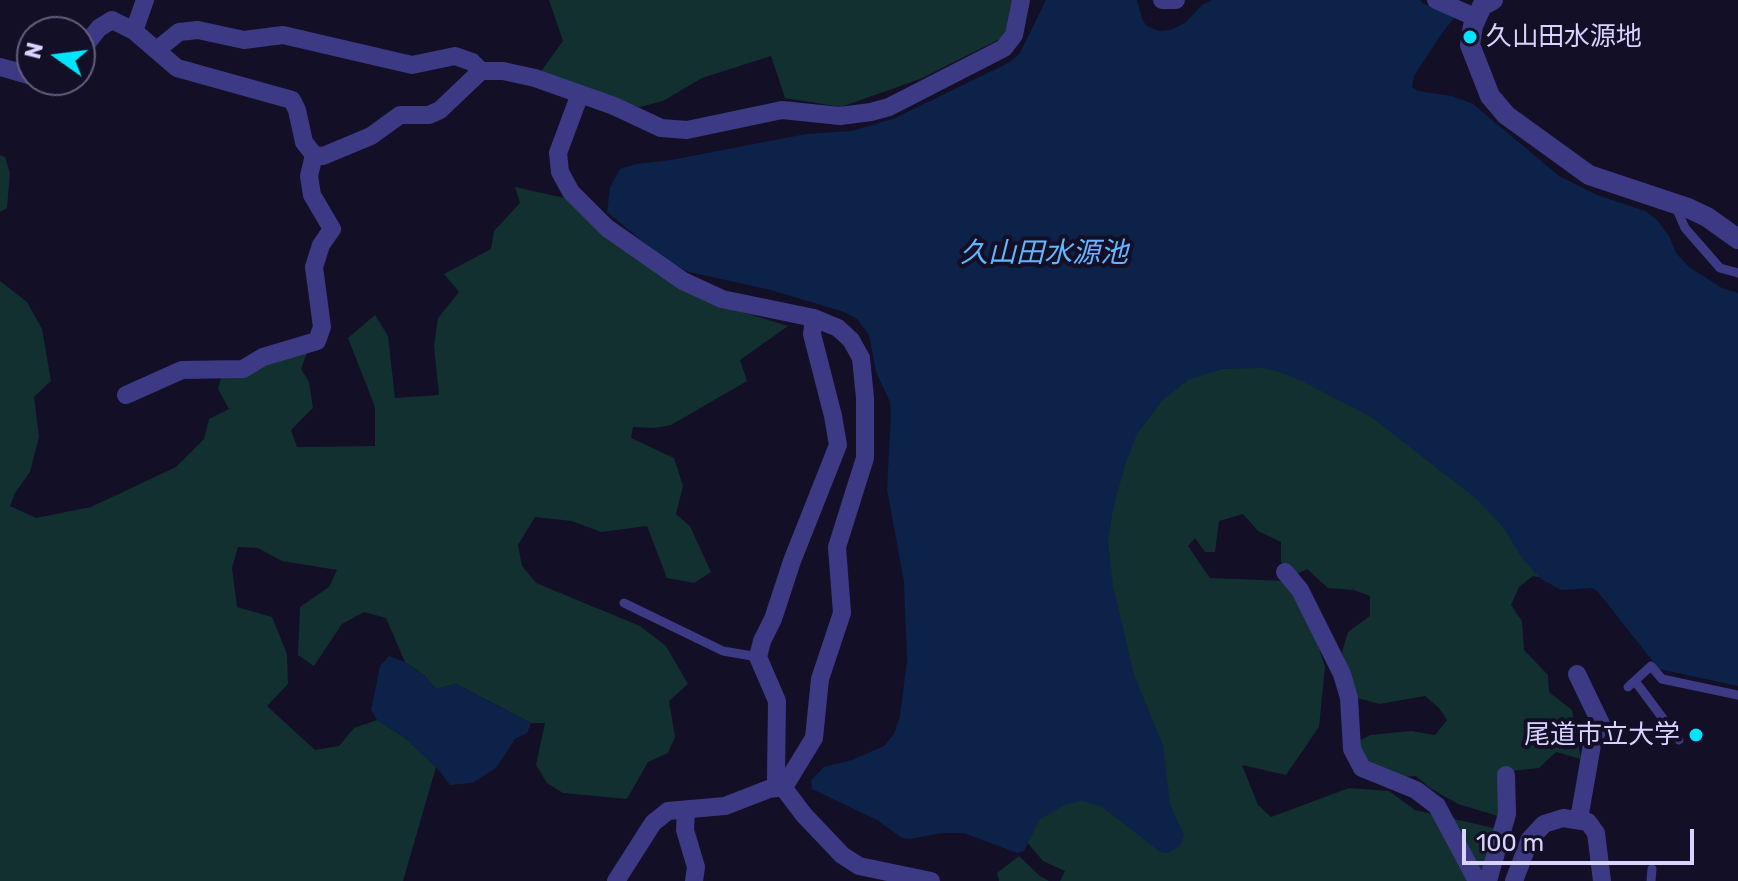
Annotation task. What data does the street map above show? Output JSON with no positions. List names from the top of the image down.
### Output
{
  "water": ["久山田水源池"],
  "places": ["久山田水源地", "尾道市立大学"],
  "scale_bar": "100 m",
  "north": "left"
}
